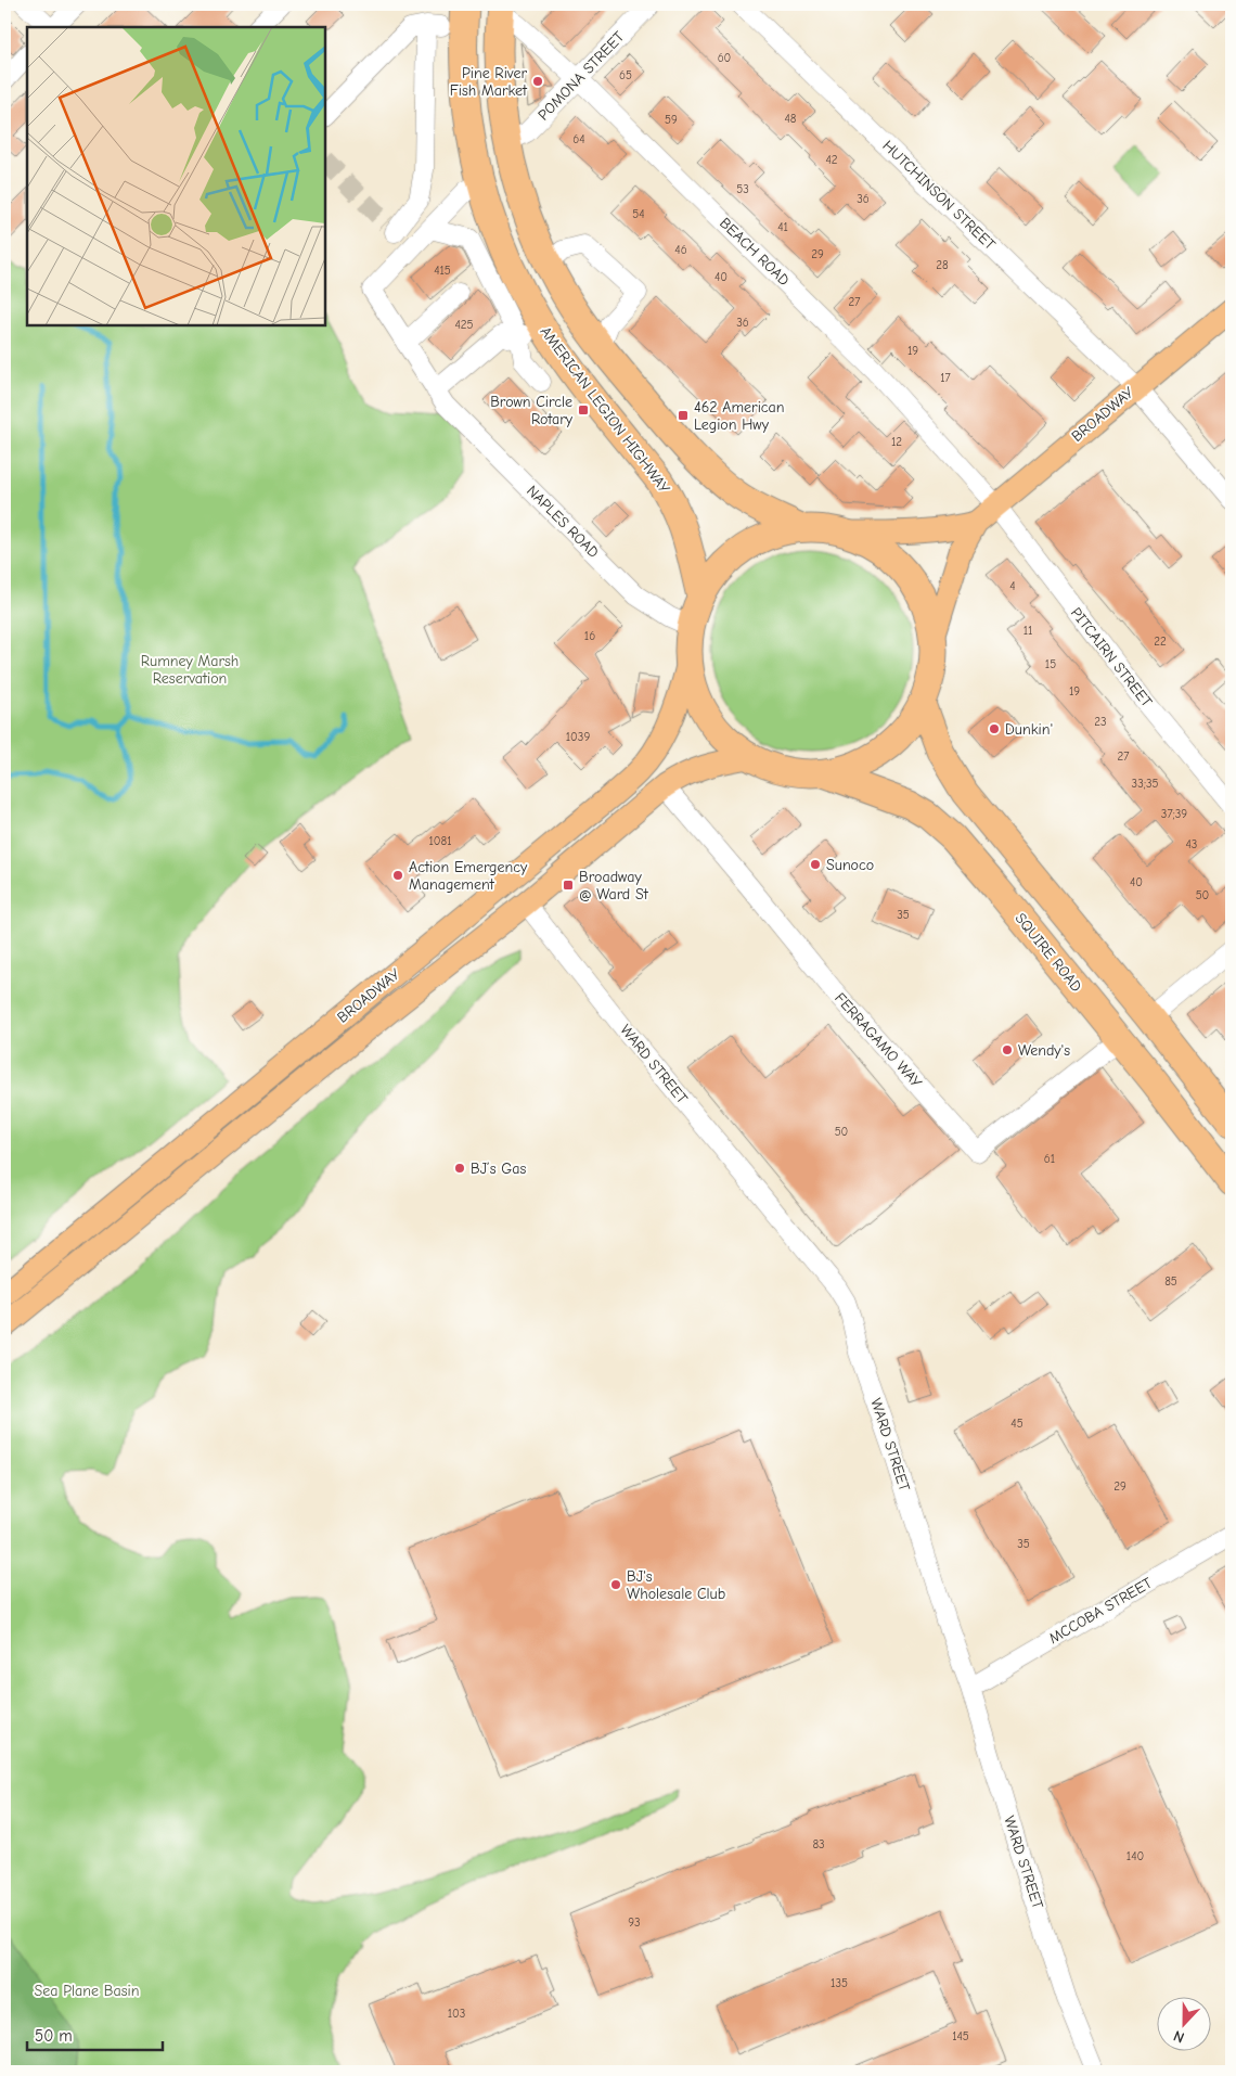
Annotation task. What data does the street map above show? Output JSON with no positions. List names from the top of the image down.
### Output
{
  "streets": {
    "highway": ["AMERICAN LEGION HIGHWAY", "SQUIRE ROAD"],
    "main road": ["BROADWAY"],
    "street": [
      "POMONA STREET",
      "HUTCHINSON STREET",
      "BEACH ROAD",
      "NAPLES ROAD",
      "PITCAIRN STREET",
      "FERRAGAMO WAY",
      "WARD STREET",
      "MCCOBA STREET"
    ]
  },
  "crossings": [
    ["POMONA STREET", "BEACH ROAD"],
    ["HUTCHINSON STREET", "BROADWAY"],
    ["BEACH ROAD", "BROADWAY"],
    ["BEACH ROAD", "PITCAIRN STREET"],
    ["BROADWAY", "PITCAIRN STREET"],
    ["BROADWAY", "FERRAGAMO WAY"],
    ["BROADWAY", "WARD STREET"],
    ["SQUIRE ROAD", "FERRAGAMO WAY"],
    ["WARD STREET", "MCCOBA STREET"]
  ],
  "parks": ["Rumney Marsh Reservation", "Sea Plane Basin"],
  "places": {
    "other": [
      "Pine River Fish Market",
      "Dunkin'",
      "Sunoco",
      "Action Emergency Management",
      "Wendy's",
      "BJ’s Gas",
      "BJ's Wholesale Club"
    ],
    "transit": ["Brown Circle Rotary", "462 American Legion Hwy", "Broadway @ Ward St"]
  },
  "house_numbers": [
    "60",
    "65",
    "48",
    "59",
    "64",
    "42",
    "53",
    "36",
    "54",
    "41",
    "46",
    "29",
    "28",
    "415",
    "40",
    "27",
    "36",
    "425",
    "19",
    "17",
    "12",
    "4",
    "11",
    "16",
    "22",
    "15",
    "19",
    "23",
    "1039",
    "27",
    "33;35",
    "37;39",
    "1081",
    "43",
    "40",
    "50",
    "35",
    "50",
    "61",
    "85",
    "45",
    "29",
    "35",
    "83",
    "140",
    "93",
    "135",
    "103",
    "145"
  ],
  "scale_bar": "50 m",
  "north": "bottom"
}
